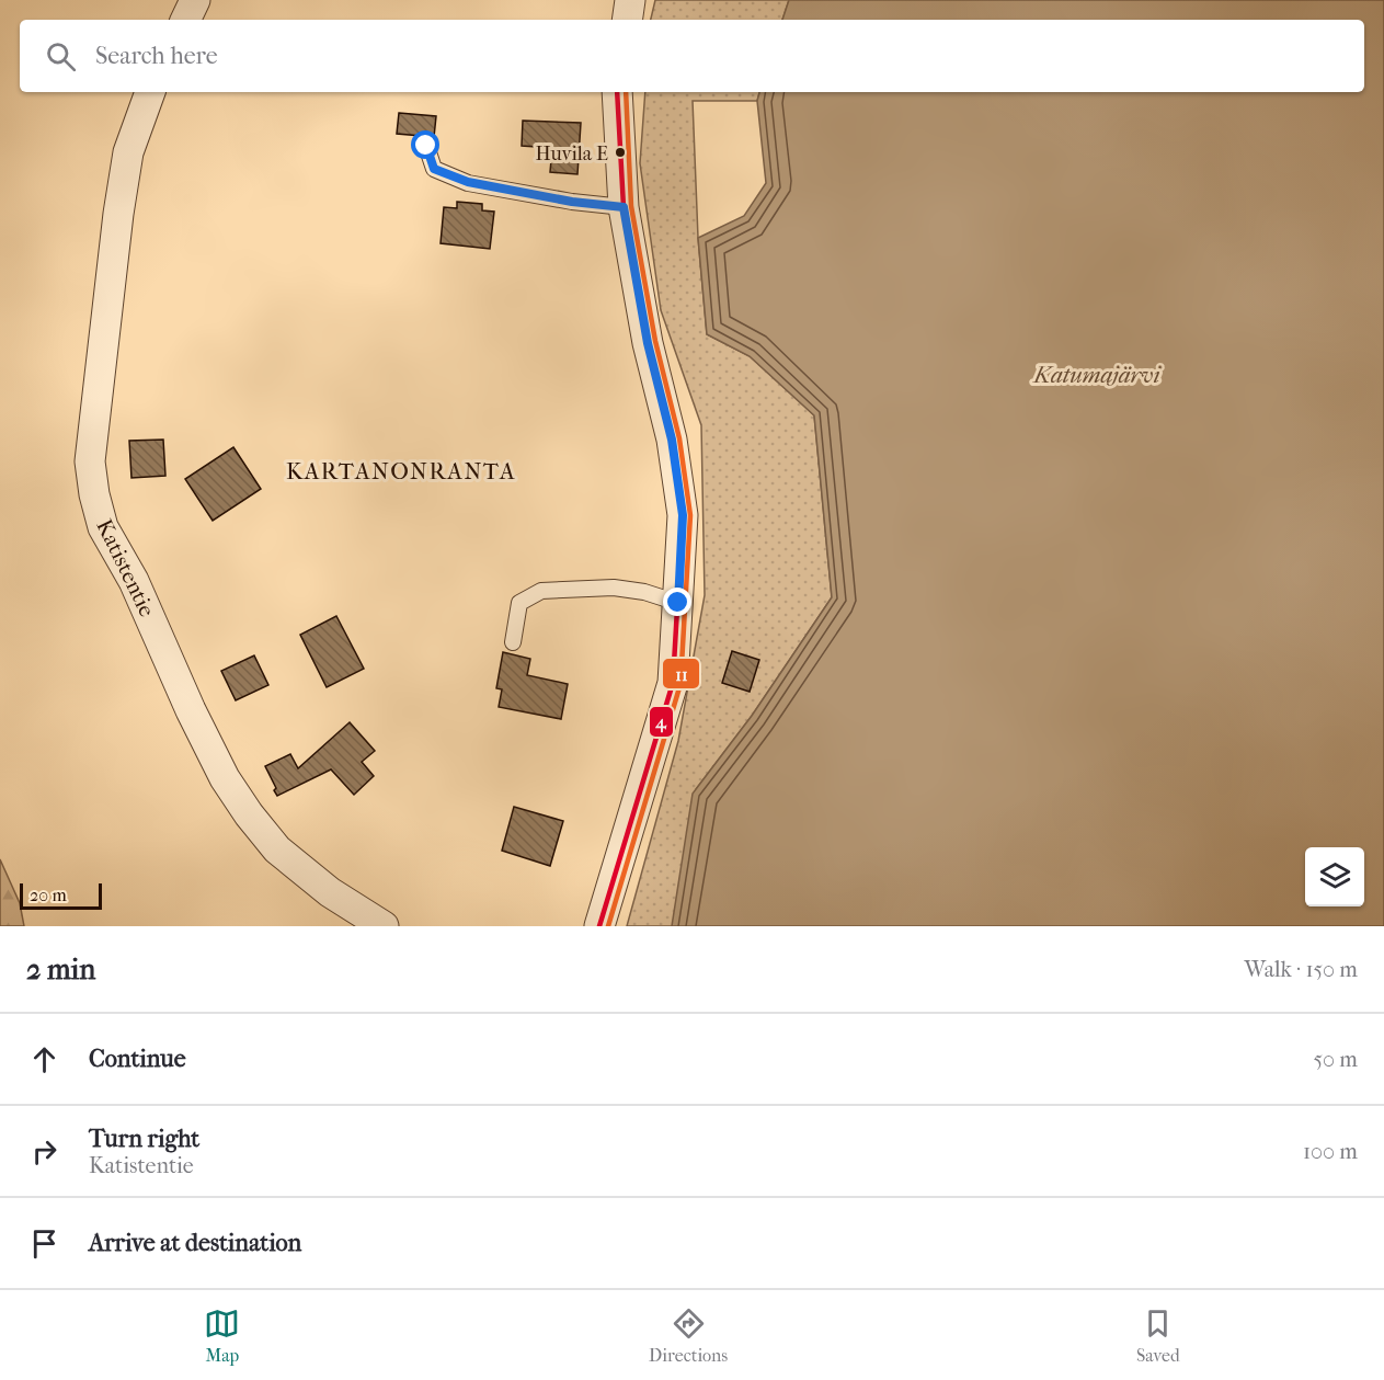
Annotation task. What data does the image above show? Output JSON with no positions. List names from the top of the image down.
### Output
{
  "streets": {
    "street": ["Katistentie"]
  },
  "districts": ["KARTANONRANTA"],
  "water": ["Katumajärvi"],
  "places": ["Huvila E"],
  "lines": ["transit line 4", "transit line 11"],
  "scale_bar": "20 m",
  "page": {
    "search": "Search here",
    "scale": "20 m",
    "heading": ["2 min", "Walk · 150 m"],
    "list": [
      ["Continue", "50 m"],
      ["Turn right", "Katistentie", "100 m"],
      "Arrive at destination"
    ],
    "nav": ["Map", "Directions", "Saved"]
  }
}
